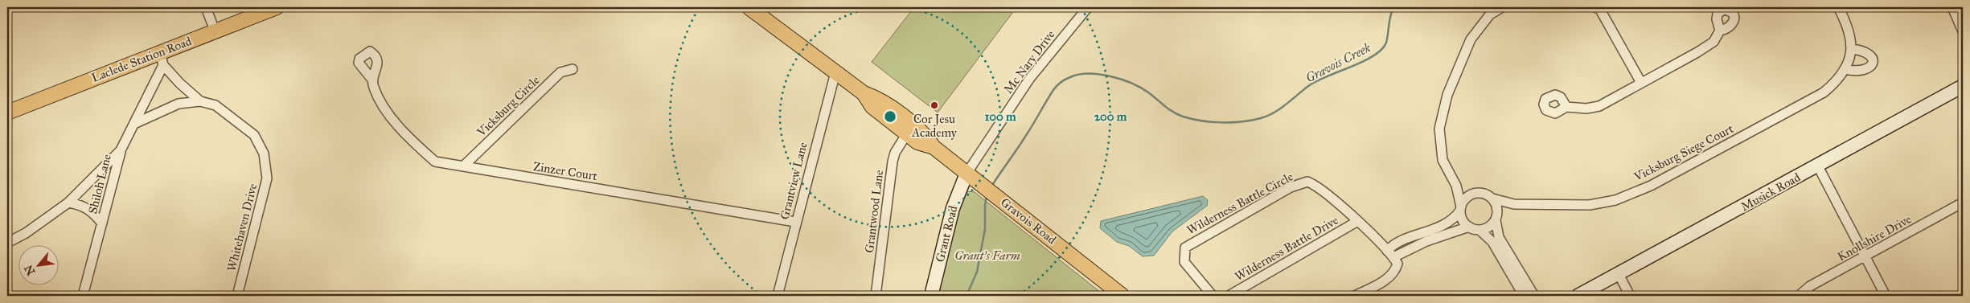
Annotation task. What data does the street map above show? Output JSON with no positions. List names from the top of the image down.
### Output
{
  "streets": {
    "main road": ["Laclede Station Road", "Gravois Road"],
    "street": [
      "Mc Nary Drive",
      "Vicksburg Circle",
      "Vicksburg Siege Court",
      "Zinzer Court",
      "Grantview Lane",
      "Shiloh Lane",
      "Musick Road",
      "Wilderness Battle Circle",
      "Grantwood Lane",
      "Whitehaven Drive",
      "Grant Road",
      "Knollshire Drive",
      "Wilderness Battle Drive"
    ]
  },
  "crossings": [
    ["Laclede Station Road", "Whitehaven Drive"],
    ["Mc Nary Drive", "Gravois Road"],
    ["Mc Nary Drive", "Grant Road"],
    ["Vicksburg Circle", "Zinzer Court"],
    ["Zinzer Court", "Grantview Lane"],
    ["Grantview Lane", "Gravois Road"],
    ["Wilderness Battle Circle", "Wilderness Battle Drive"],
    ["Grantwood Lane", "Gravois Road"],
    ["Gravois Road", "Grant Road"]
  ],
  "water": ["Gravois Creek"],
  "parks": ["Grant's Farm"],
  "places": ["Cor Jesu Academy"],
  "north": "bottom left",
  "rings": ["100 m", "200 m"]
}
